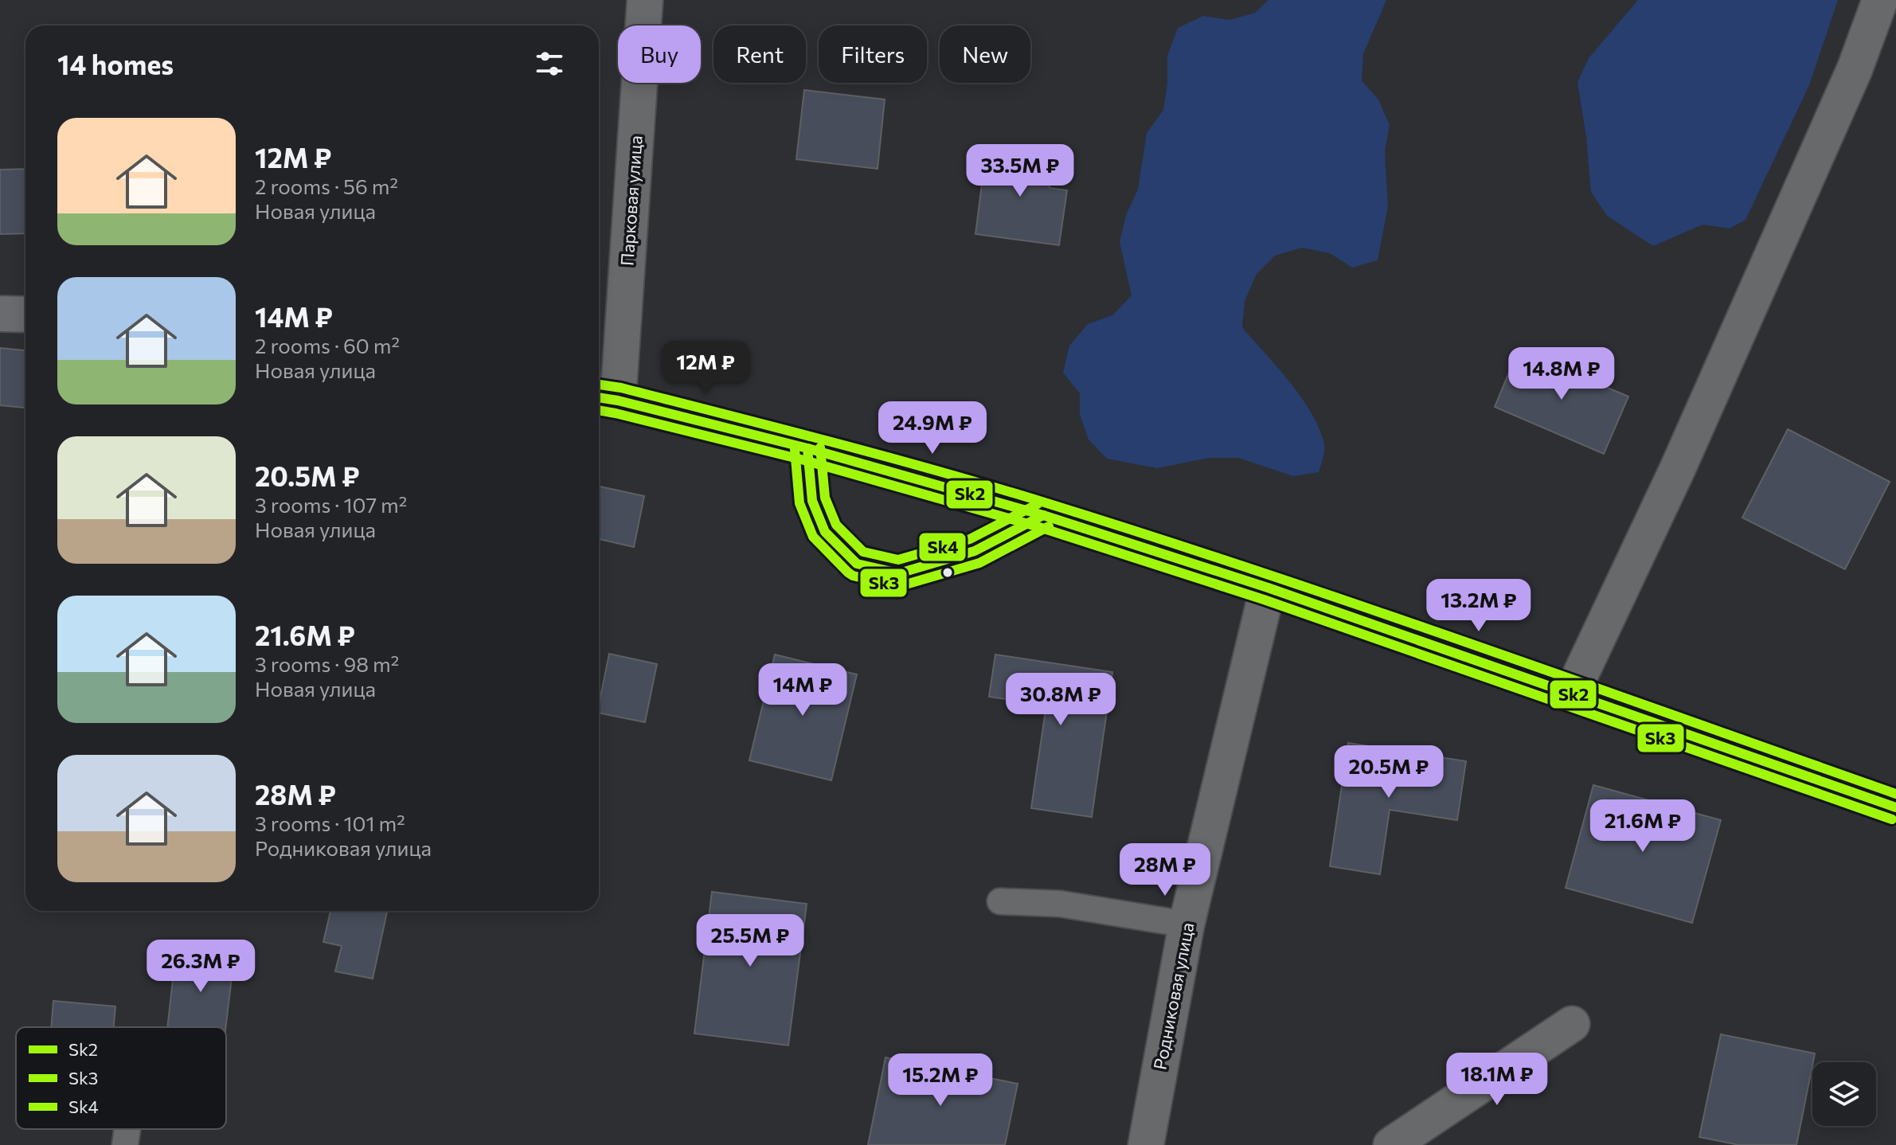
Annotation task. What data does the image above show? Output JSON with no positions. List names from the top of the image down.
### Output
{
  "streets": {
    "street": ["Парковая улица", "Родниковая улица"]
  },
  "lines": ["transit line Sk4", "transit line Sk2", "transit line Sk3"],
  "legend": ["Sk2", "Sk3", "Sk4"],
  "page": {
    "chip": [
      "Buy",
      "Rent",
      "Filters",
      "New"
    ],
    "heading": "14 homes",
    "list": [
      {
        "name": "12M ₽",
        "note": "2 rooms · 56 m² · Новая улица"
      },
      {
        "name": "14M ₽",
        "note": "2 rooms · 60 m² · Новая улица"
      },
      {
        "name": "20.5M ₽",
        "note": "3 rooms · 107 m² · Новая улица"
      },
      {
        "name": "21.6M ₽",
        "note": "3 rooms · 98 m² · Новая улица"
      },
      {
        "name": "28M ₽",
        "note": "3 rooms · 101 m² · Родниковая улица"
      }
    ],
    "price": [
      "33.5M ₽",
      "12M ₽",
      "14.8M ₽",
      "24.9M ₽",
      "13.2M ₽",
      "14M ₽",
      "30.8M ₽",
      "20.5M ₽",
      "21.6M ₽",
      "28M ₽",
      "25.5M ₽",
      "26.3M ₽",
      "18.1M ₽",
      "15.2M ₽"
    ]
  }
}
